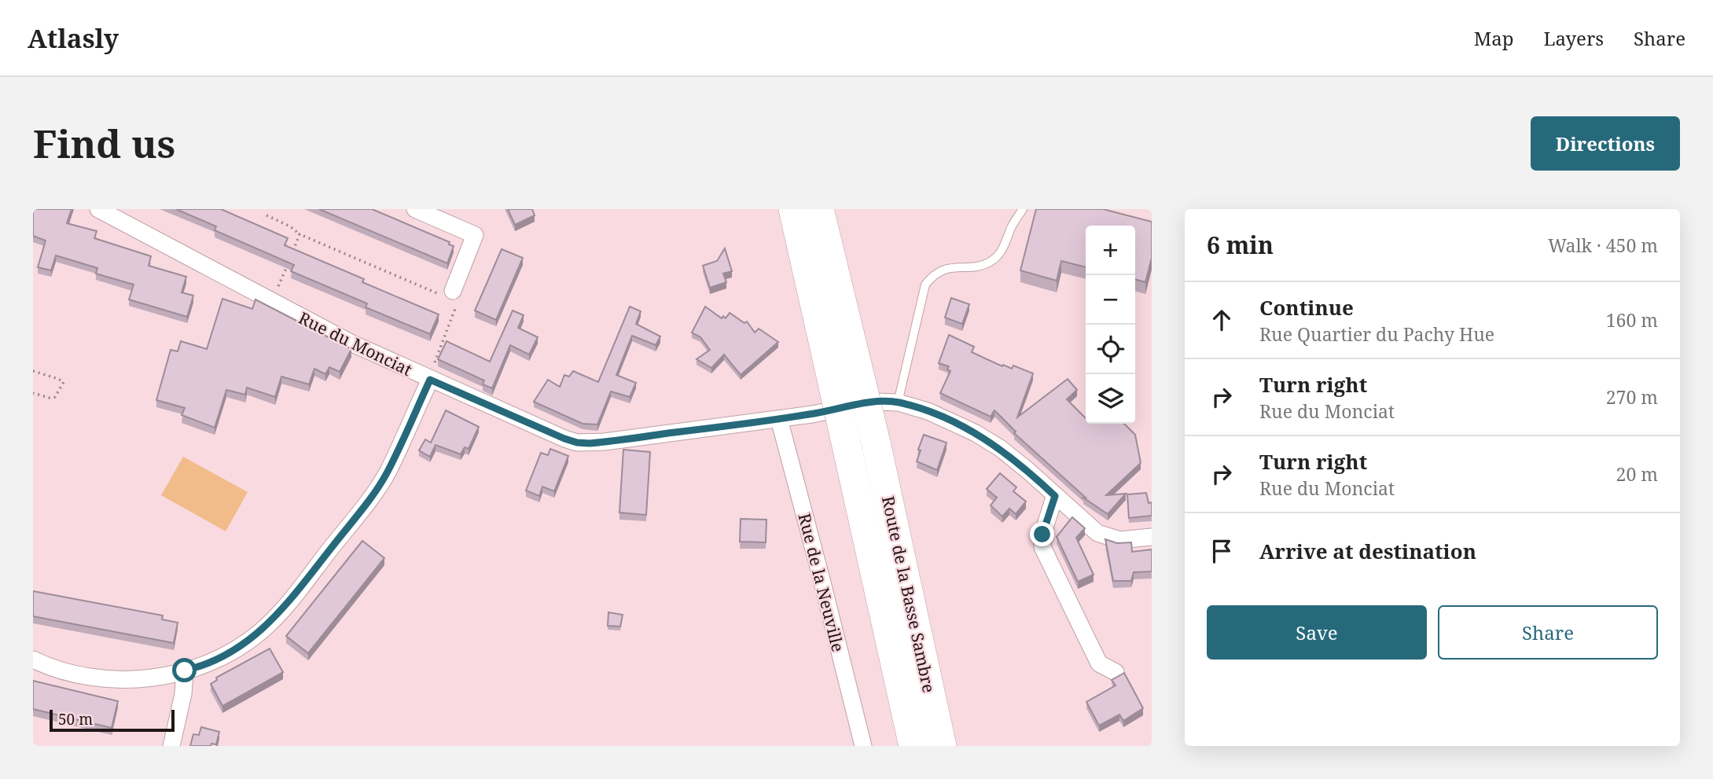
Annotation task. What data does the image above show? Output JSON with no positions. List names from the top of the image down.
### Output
{
  "streets": {
    "highway": ["Route de la Basse Sambre"],
    "street": ["Rue du Monciat", "Rue de la Neuville"]
  },
  "crossings": [
    ["Rue du Monciat", "Rue de la Neuville"]
  ],
  "scale_bar": "50 m",
  "page": {
    "header": "Atlasly",
    "nav": ["Map", "Layers", "Share"],
    "buttons": [
      "Directions",
      ["Save", "Share"]
    ],
    "title": "Find us",
    "heading": ["6 min", "Walk · 450 m"],
    "map_buttons": ["+", "−"],
    "list": [
      ["Continue", "Rue Quartier du Pachy Hue", "160 m"],
      ["Turn right", "Rue du Monciat", "270 m"],
      ["Turn right", "Rue du Monciat", "20 m"],
      "Arrive at destination"
    ],
    "scale": "50 m"
  }
}
